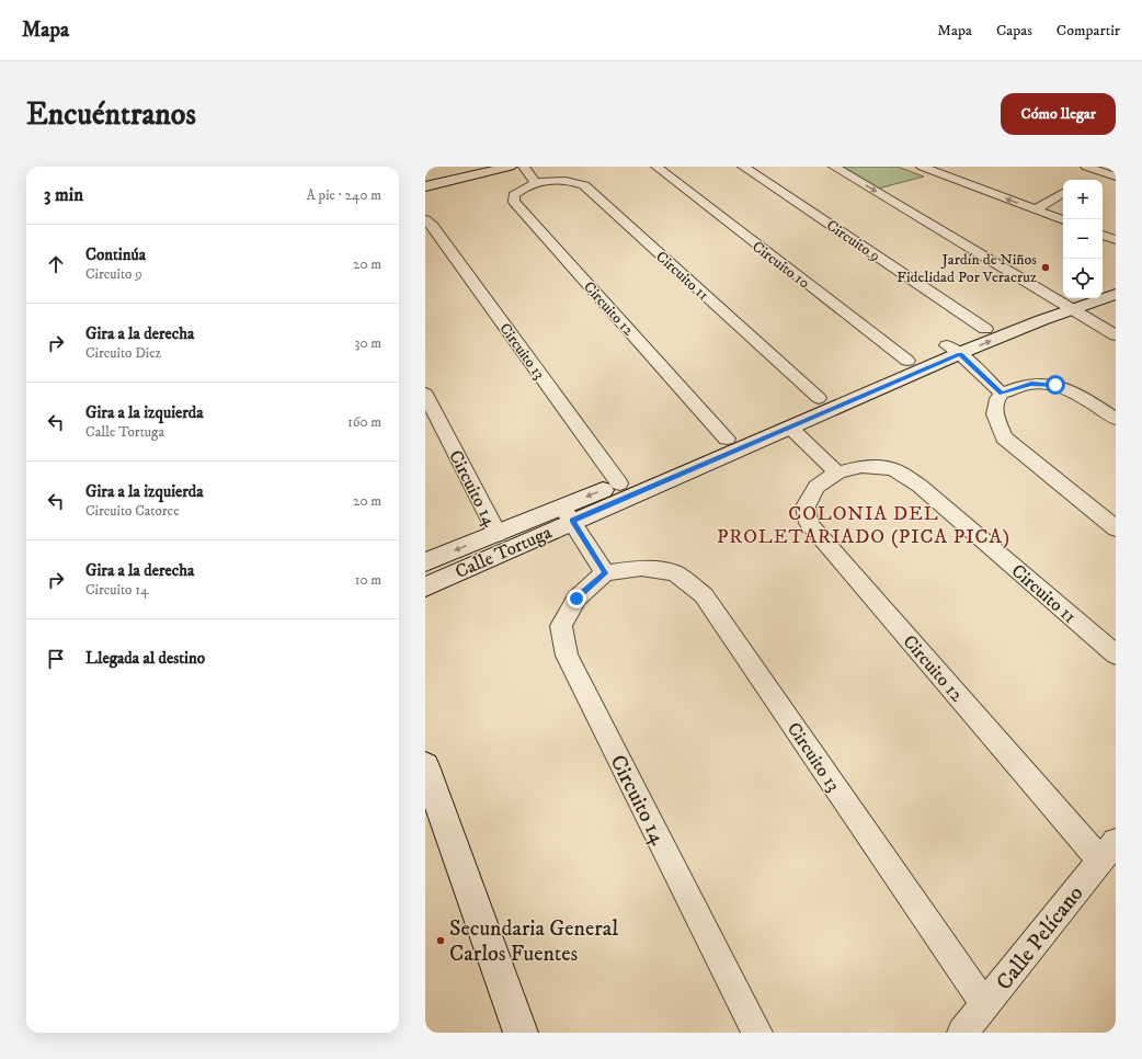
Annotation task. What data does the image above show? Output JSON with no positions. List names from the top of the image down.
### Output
{
  "streets": {
    "street": [
      "Circuito 9",
      "Circuito 10",
      "Circuito 11",
      "Circuito 12",
      "Circuito 13",
      "Circuito 14",
      "Calle Tortuga",
      "Calle Pelícano"
    ]
  },
  "crossings": [
    ["Circuito 9", "Calle Tortuga"],
    ["Circuito 10", "Calle Tortuga"],
    ["Circuito 11", "Circuito 12"],
    ["Circuito 11", "Calle Tortuga"],
    ["Circuito 12", "Calle Tortuga"],
    ["Circuito 12", "Calle Pelícano"],
    ["Circuito 13", "Circuito 14"],
    ["Circuito 13", "Calle Tortuga"],
    ["Circuito 13", "Calle Pelícano"],
    ["Circuito 14", "Calle Tortuga"]
  ],
  "districts": ["COLONIA DEL PROLETARIADO (PICA PICA)"],
  "places": ["Jardín de Niños Fidelidad Por Veracruz", "Secundaria General Carlos Fuentes"],
  "page": {
    "header": "Mapa",
    "nav": ["Mapa", "Capas", "Compartir"],
    "buttons": "Cómo llegar",
    "title": "Encuéntranos",
    "heading": ["3 min", "A pie · 240 m"],
    "map_buttons": ["+", "−"],
    "list": [
      ["Continúa", "Circuito 9", "20 m"],
      ["Gira a la derecha", "Circuito Diez", "30 m"],
      ["Gira a la izquierda", "Calle Tortuga", "160 m"],
      ["Gira a la izquierda", "Circuito Catorce", "20 m"],
      ["Gira a la derecha", "Circuito 14", "10 m"],
      "Llegada al destino"
    ]
  }
}
